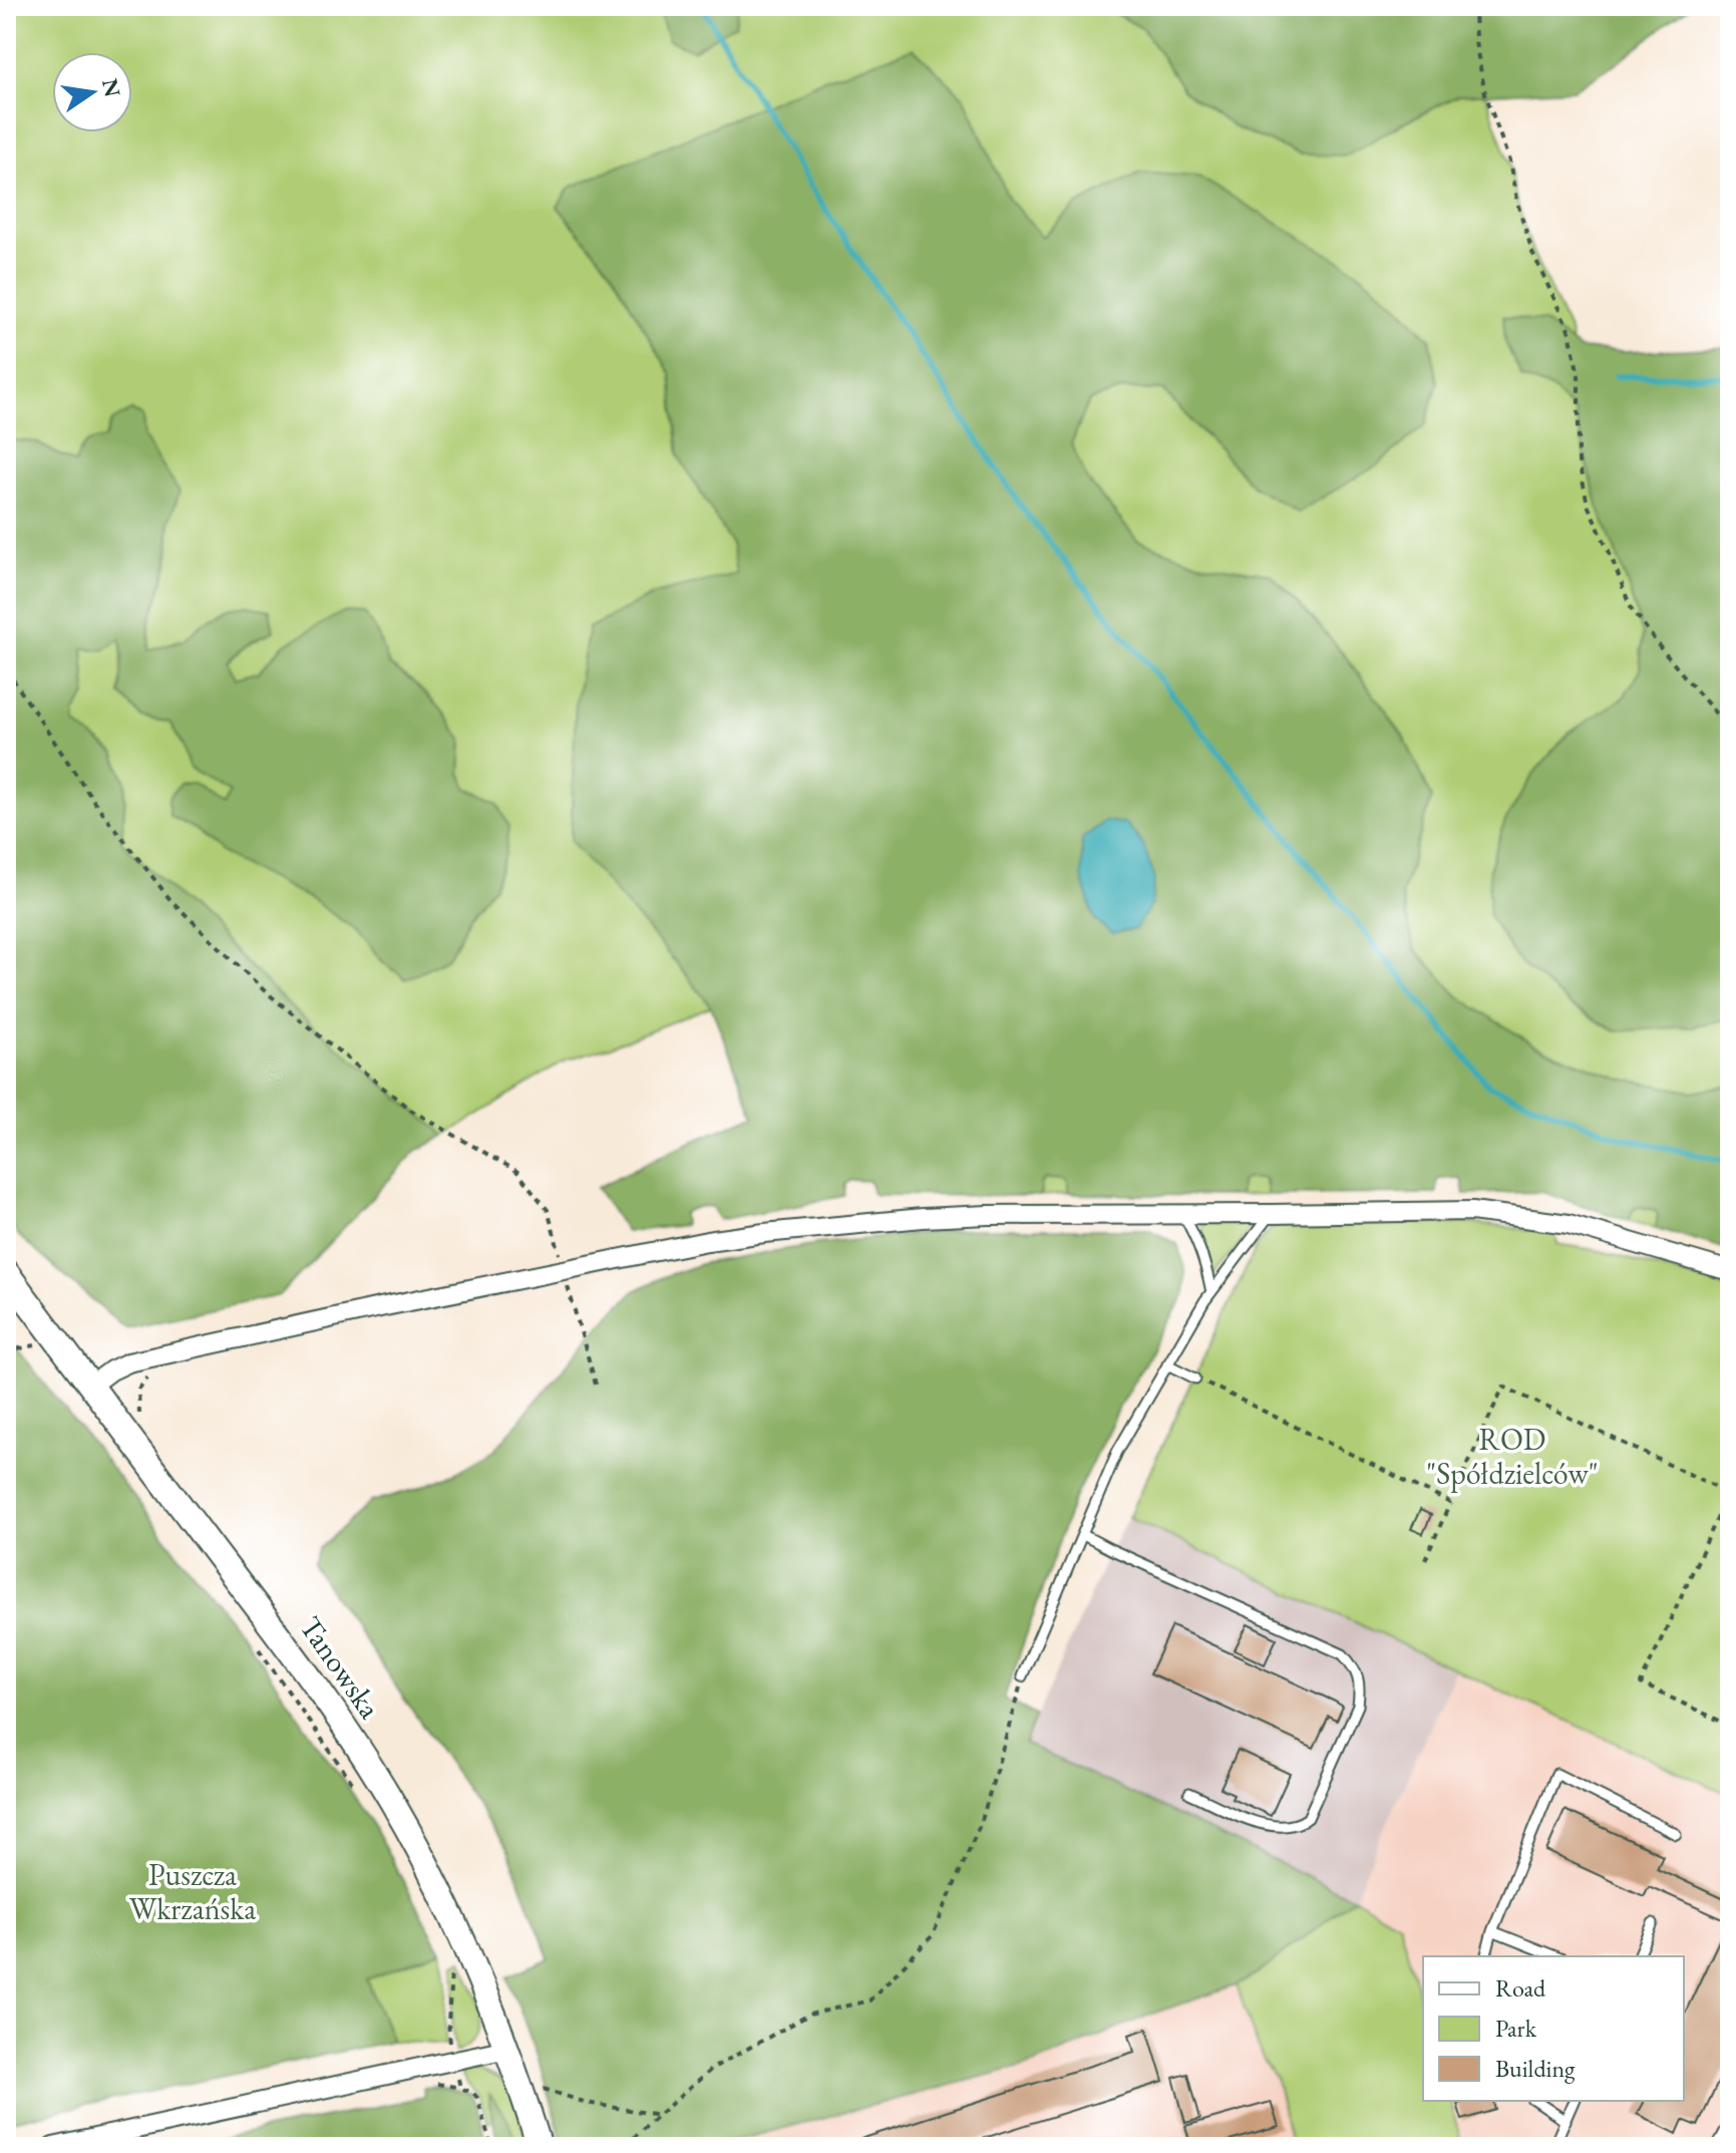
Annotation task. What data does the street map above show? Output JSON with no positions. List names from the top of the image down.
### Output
{
  "streets": {
    "main road": ["Tanowska"]
  },
  "parks": ["ROD \"Spółdzielców\"", "Puszcza Wkrzańska"],
  "legend": ["Road", "Park", "Building"],
  "north": "right"
}
